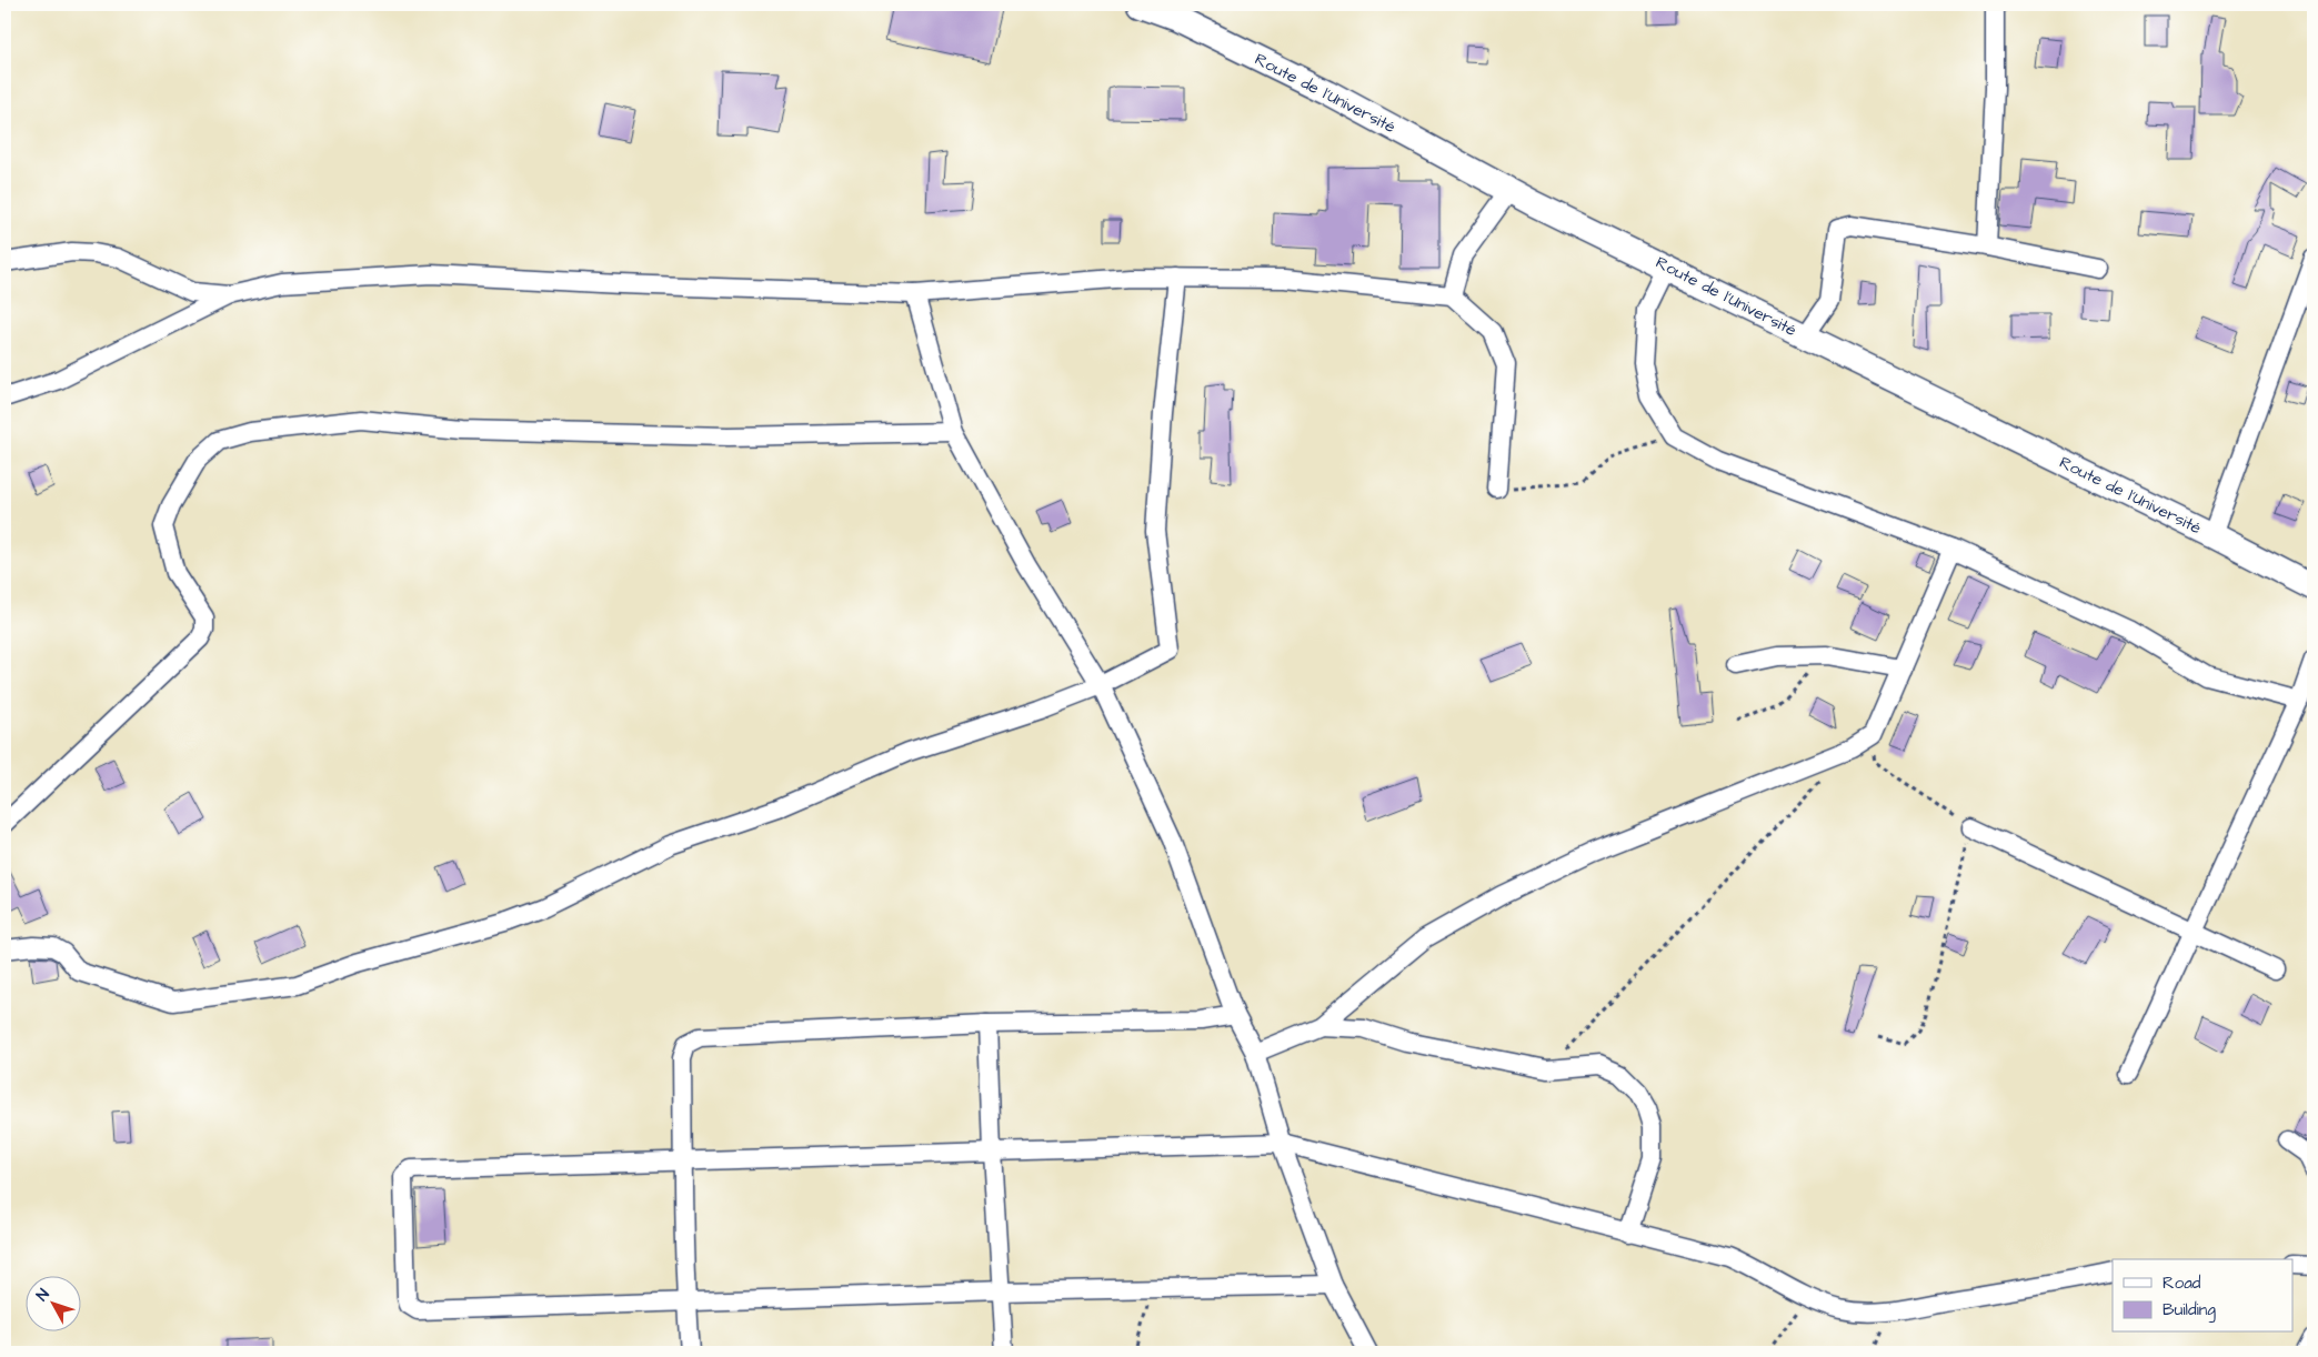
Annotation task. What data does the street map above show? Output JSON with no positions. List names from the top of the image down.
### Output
{
  "streets": {
    "street": ["Route de l'Université"]
  },
  "legend": ["Road", "Building"],
  "north": "top left"
}
